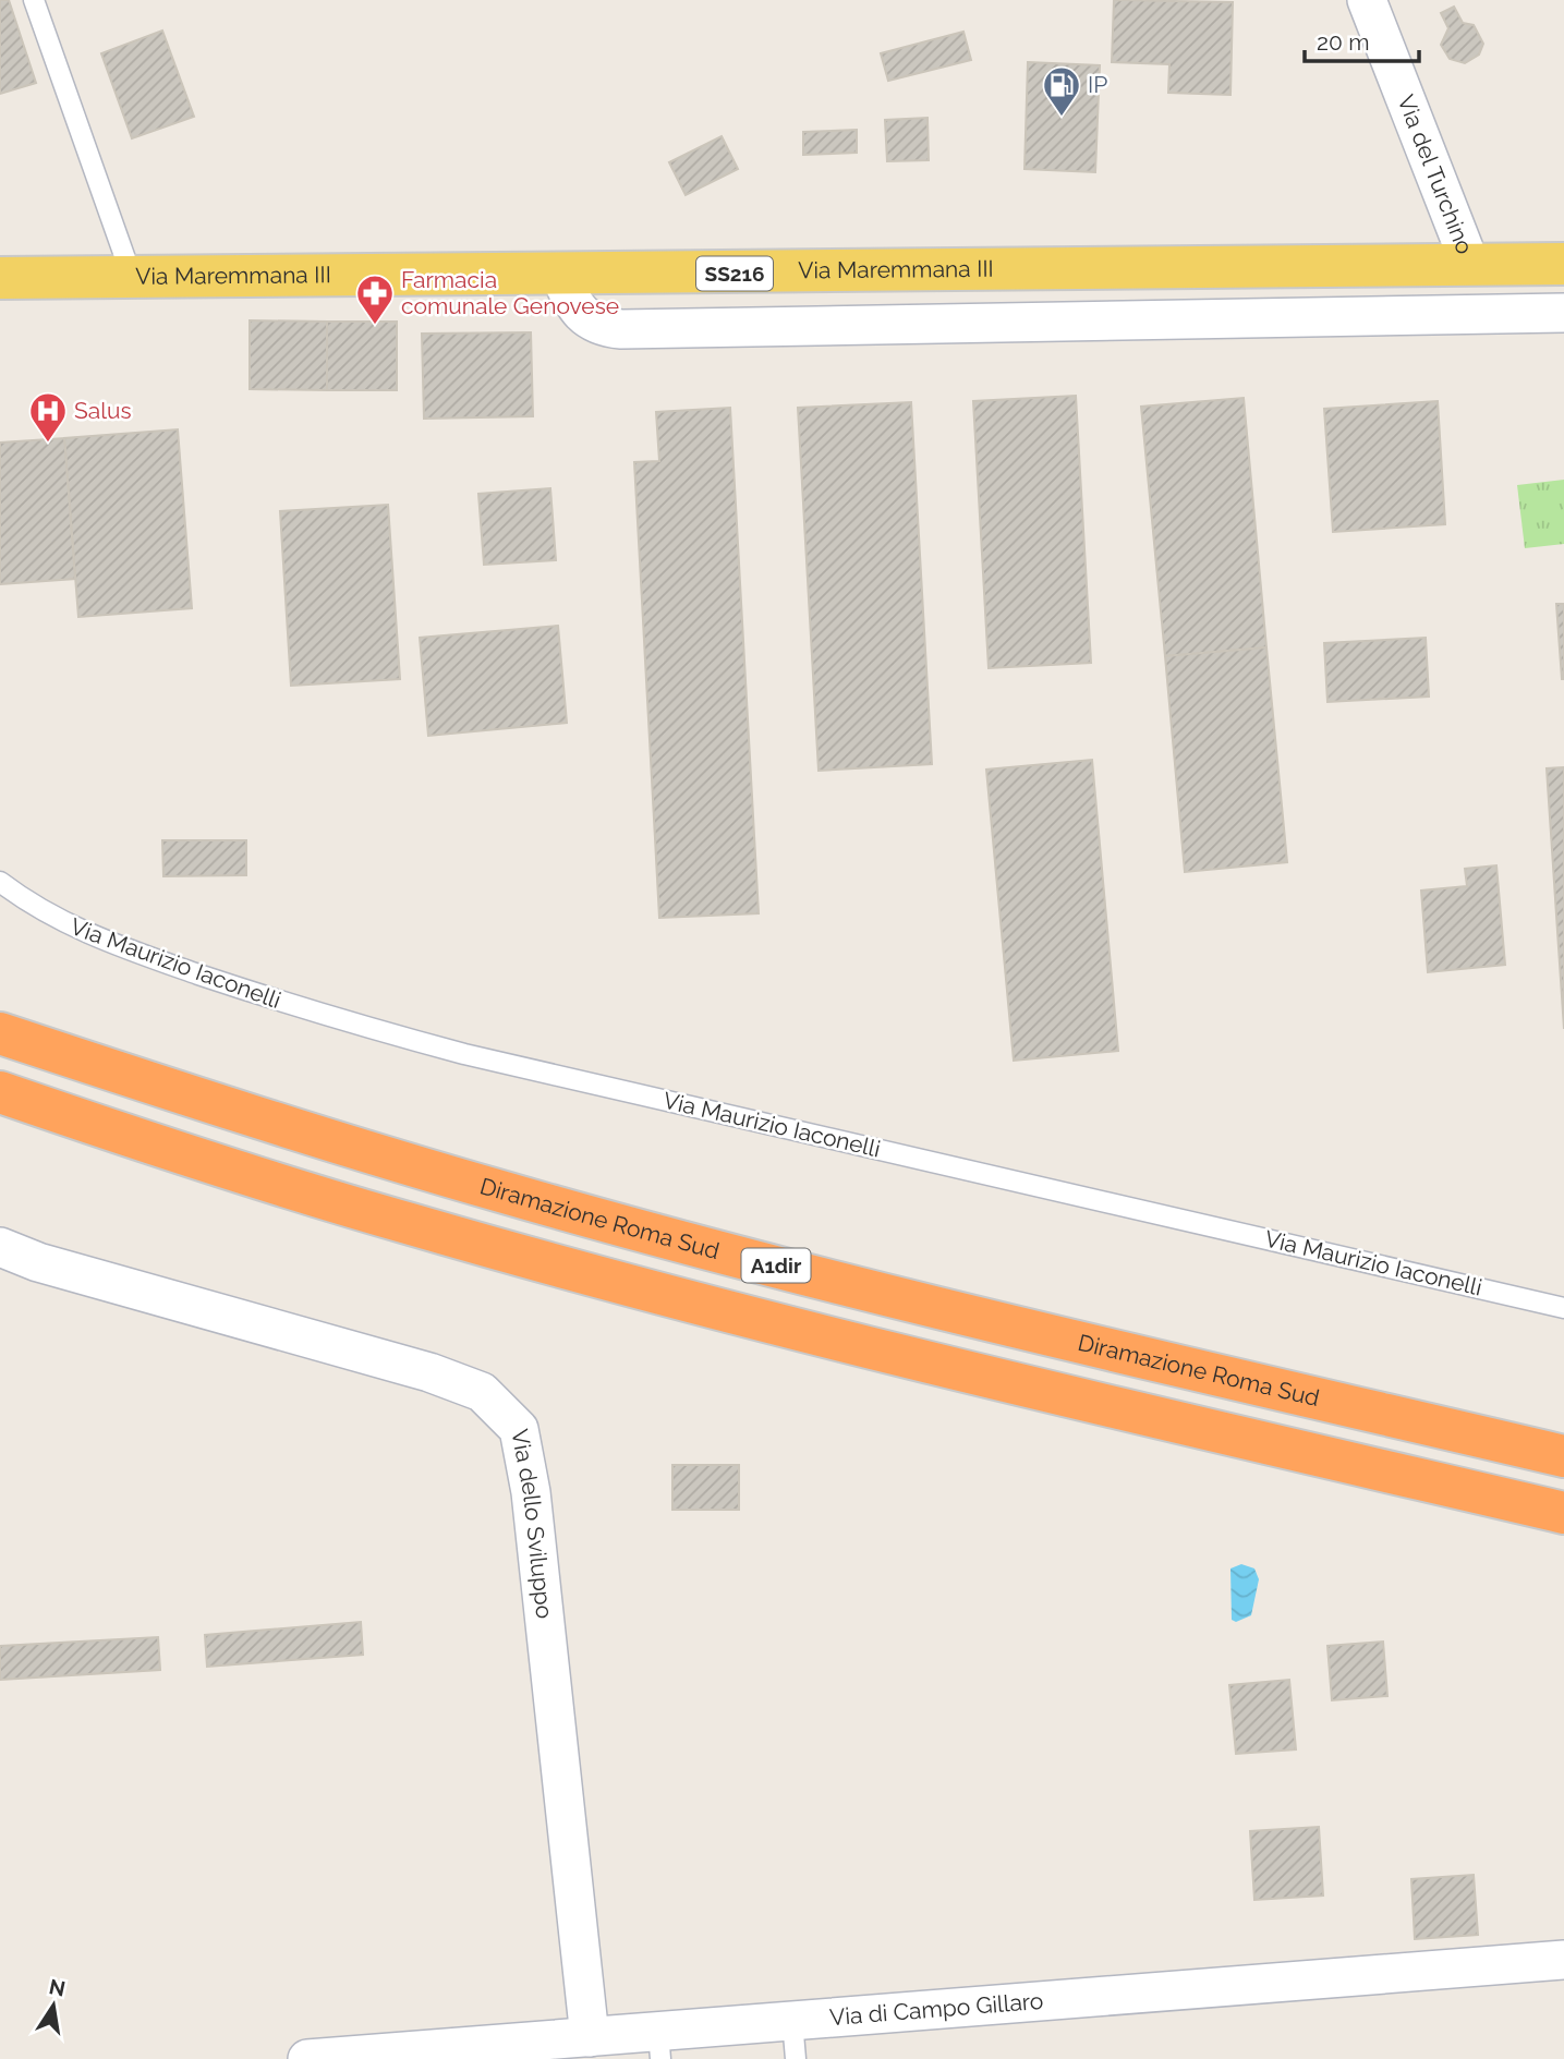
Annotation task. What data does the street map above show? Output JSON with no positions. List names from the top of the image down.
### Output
{
  "streets": {
    "highway": ["Diramazione Roma Sud", "A1dir"],
    "main road": ["Via Maremmana III", "SS216"],
    "street": ["Via del Turchino", "Via dello Sviluppo", "Via di Campo Gillaro"],
    "lane": ["Via Maurizio Iaconelli"]
  },
  "crossings": [
    ["Via del Turchino", "Via Maremmana III"],
    ["Via dello Sviluppo", "Via di Campo Gillaro"]
  ],
  "places": {
    "fuel station": ["IP"],
    "pharmacy": ["Farmacia comunale Genovese"],
    "hospital": ["Salus"]
  },
  "scale_bar": "20 m",
  "north": "top"
}
